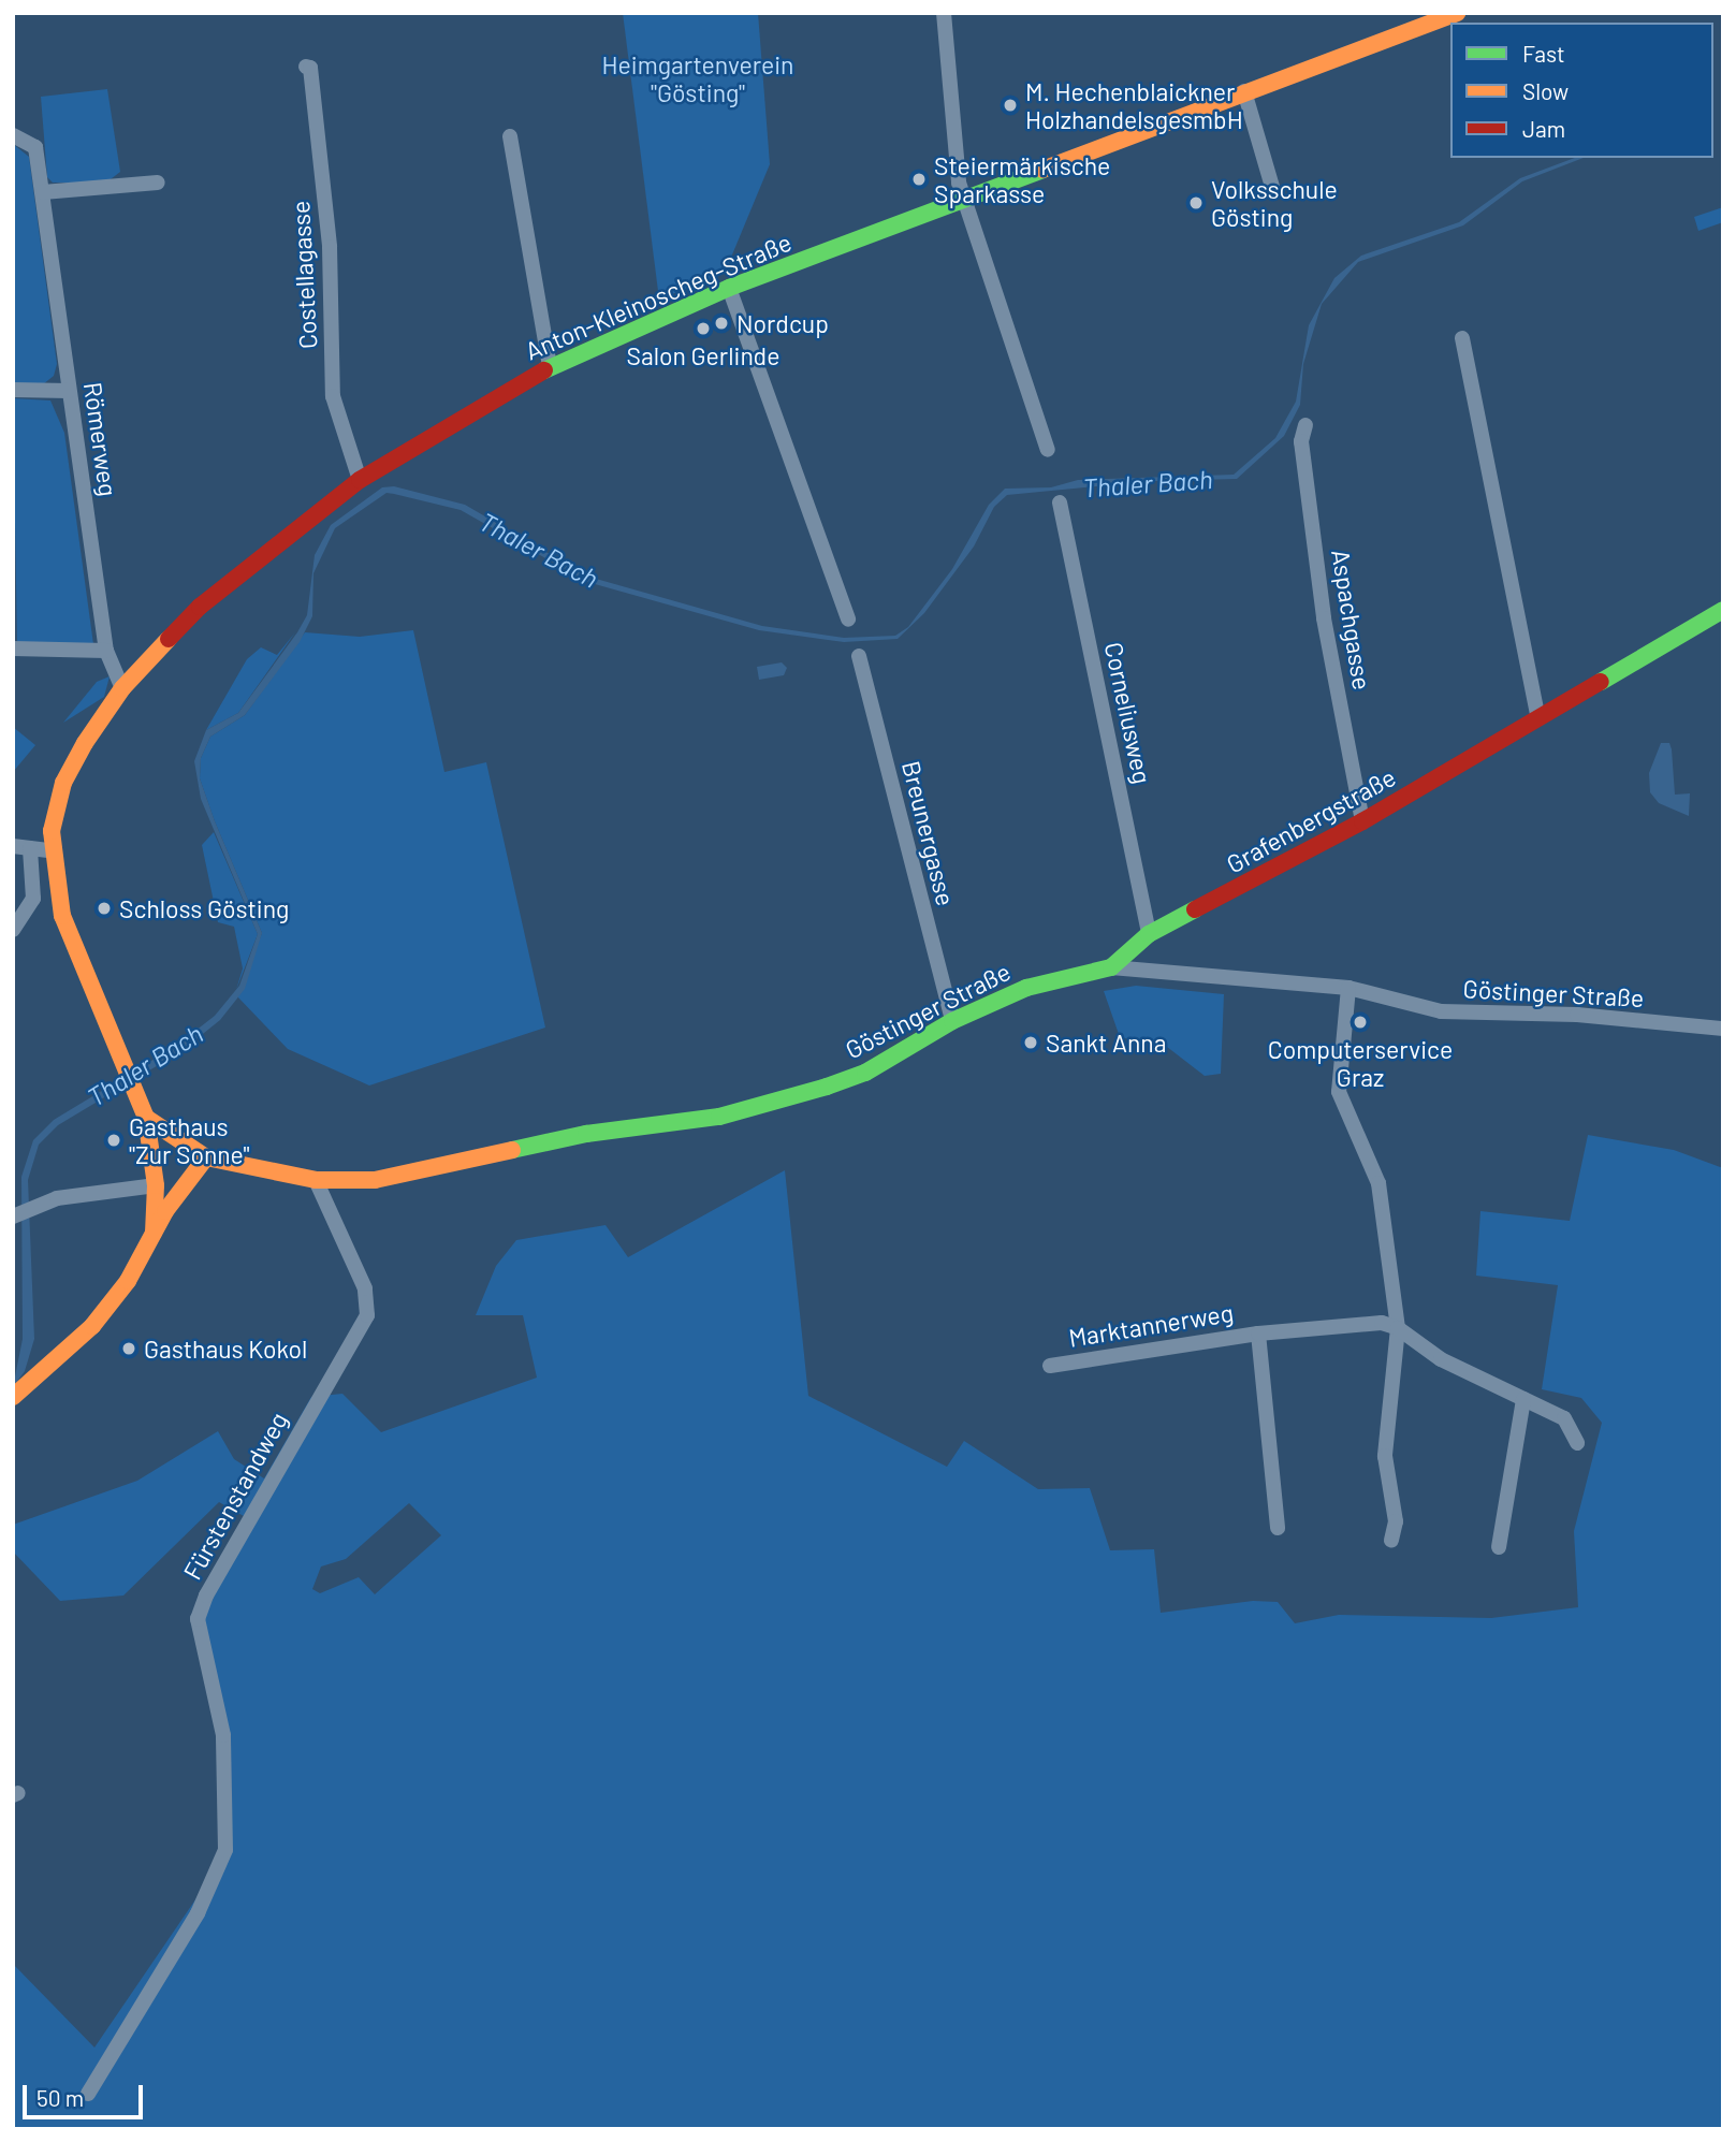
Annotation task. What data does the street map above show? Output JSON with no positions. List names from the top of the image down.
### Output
{
  "streets": {
    "main road": ["Anton-Kleinoscheg-Straße", "Grafenbergstraße", "Göstinger Straße"],
    "street": [
      "Costellagasse",
      "Römerweg",
      "Aspachgasse",
      "Corneliusweg",
      "Breunergasse",
      "Marktannerweg",
      "Fürstenstandweg"
    ]
  },
  "crossings": [
    ["Costellagasse", "Anton-Kleinoscheg-Straße"],
    ["Anton-Kleinoscheg-Straße", "Römerweg"],
    ["Aspachgasse", "Grafenbergstraße"],
    ["Corneliusweg", "Grafenbergstraße"],
    ["Grafenbergstraße", "Göstinger Straße"],
    ["Breunergasse", "Göstinger Straße"],
    ["Göstinger Straße", "Fürstenstandweg"]
  ],
  "water": ["Thaler Bach"],
  "parks": ["Heimgartenverein \"Gösting\""],
  "places": [
    "M. Hechenblaickner HolzhandelsgesmbH",
    "Steiermärkische Sparkasse",
    "Volksschule Gösting",
    "Nordcup",
    "Salon Gerlinde",
    "Schloss Gösting",
    "Computerservice Graz",
    "Sankt Anna",
    "Gasthaus \"Zur Sonne\"",
    "Gasthaus Kokol"
  ],
  "legend": ["Fast", "Slow", "Jam"],
  "scale_bar": "50 m"
}
